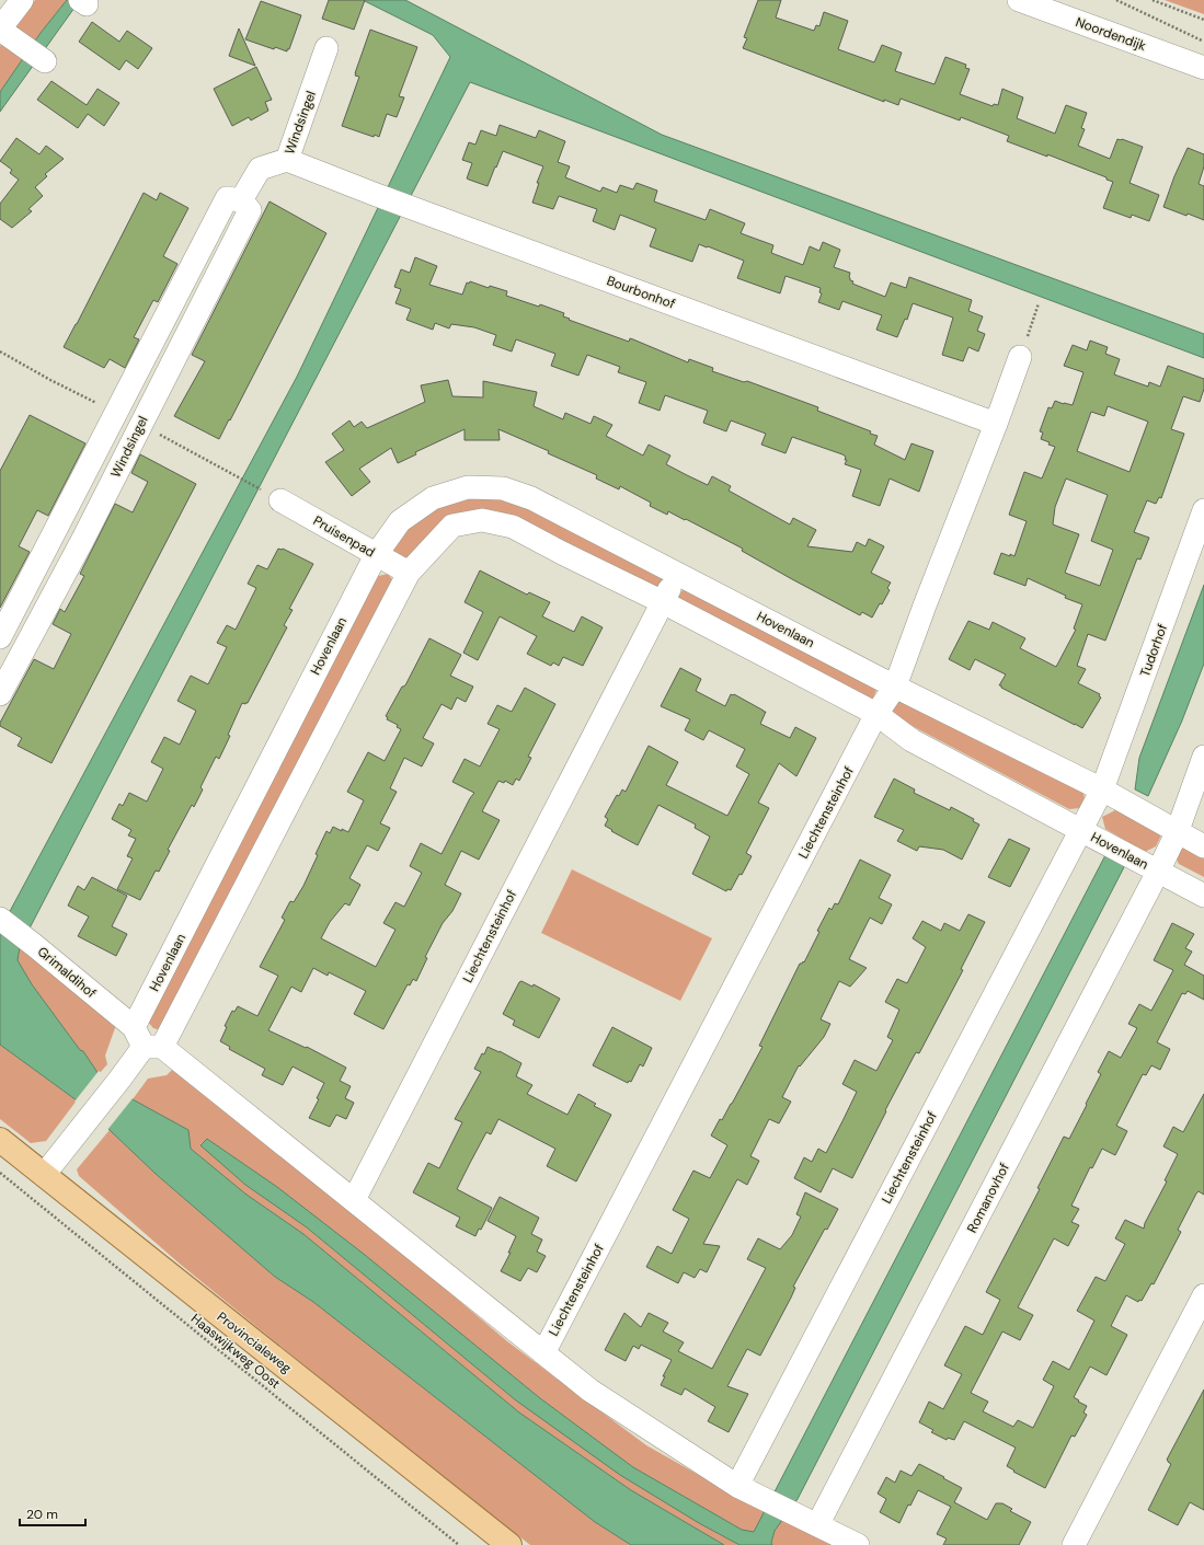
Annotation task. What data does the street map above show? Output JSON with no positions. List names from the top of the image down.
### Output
{
  "streets": {
    "main road": ["Provincialeweg"],
    "street": [
      "Noordendijk",
      "Windsingel",
      "Bourbonhof",
      "Pruisenpad",
      "Hovenlaan",
      "Tudorhof",
      "Liechtensteinhof",
      "Grimaldihof",
      "Romanovhof"
    ],
    "path": ["Haaswijkweg Oost"]
  },
  "crossings": [
    ["Windsingel", "Bourbonhof"],
    ["Pruisenpad", "Hovenlaan"],
    ["Hovenlaan", "Tudorhof"],
    ["Hovenlaan", "Liechtensteinhof"],
    ["Hovenlaan", "Grimaldihof"],
    ["Hovenlaan", "Romanovhof"],
    ["Hovenlaan", "Provincialeweg"],
    ["Liechtensteinhof", "Grimaldihof"],
    ["Liechtensteinhof", "Romanovhof"]
  ],
  "scale_bar": "20 m"
}
